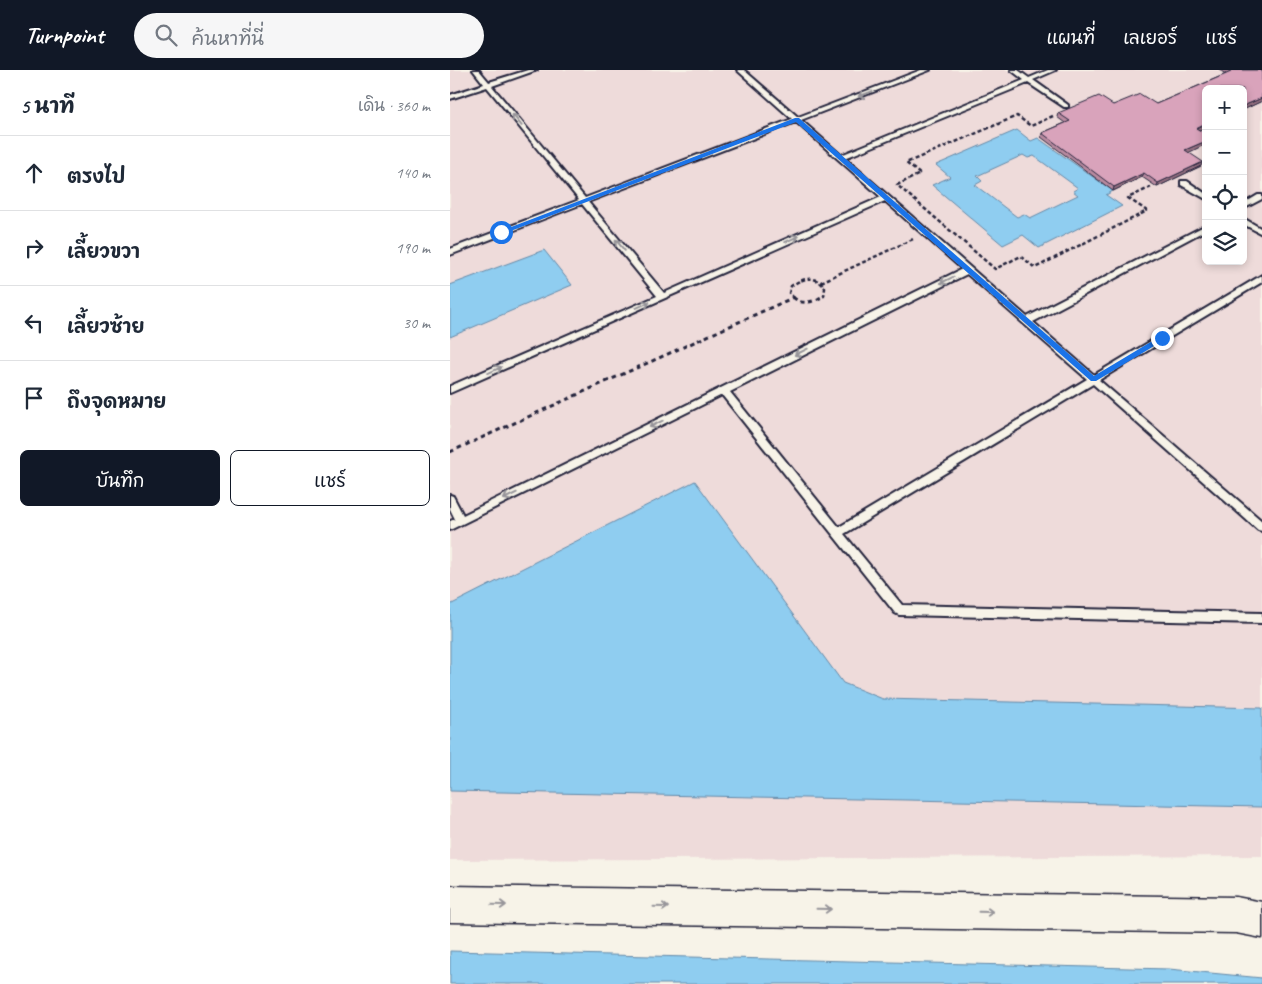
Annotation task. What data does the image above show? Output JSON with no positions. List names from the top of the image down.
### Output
{
  "page": {
    "header": "Turnpoint",
    "search": "ค้นหาที่นี่",
    "nav": ["แผนที่", "เลเยอร์", "แชร์"],
    "heading": ["5 นาที", "เดิน · 360 m"],
    "map_buttons": ["+", "−"],
    "list": [
      ["ตรงไป", "140 m"],
      ["เลี้ยวขวา", "190 m"],
      ["เลี้ยวซ้าย", "30 m"],
      "ถึงจุดหมาย"
    ],
    "buttons": ["บันทึก", "แชร์"]
  }
}
